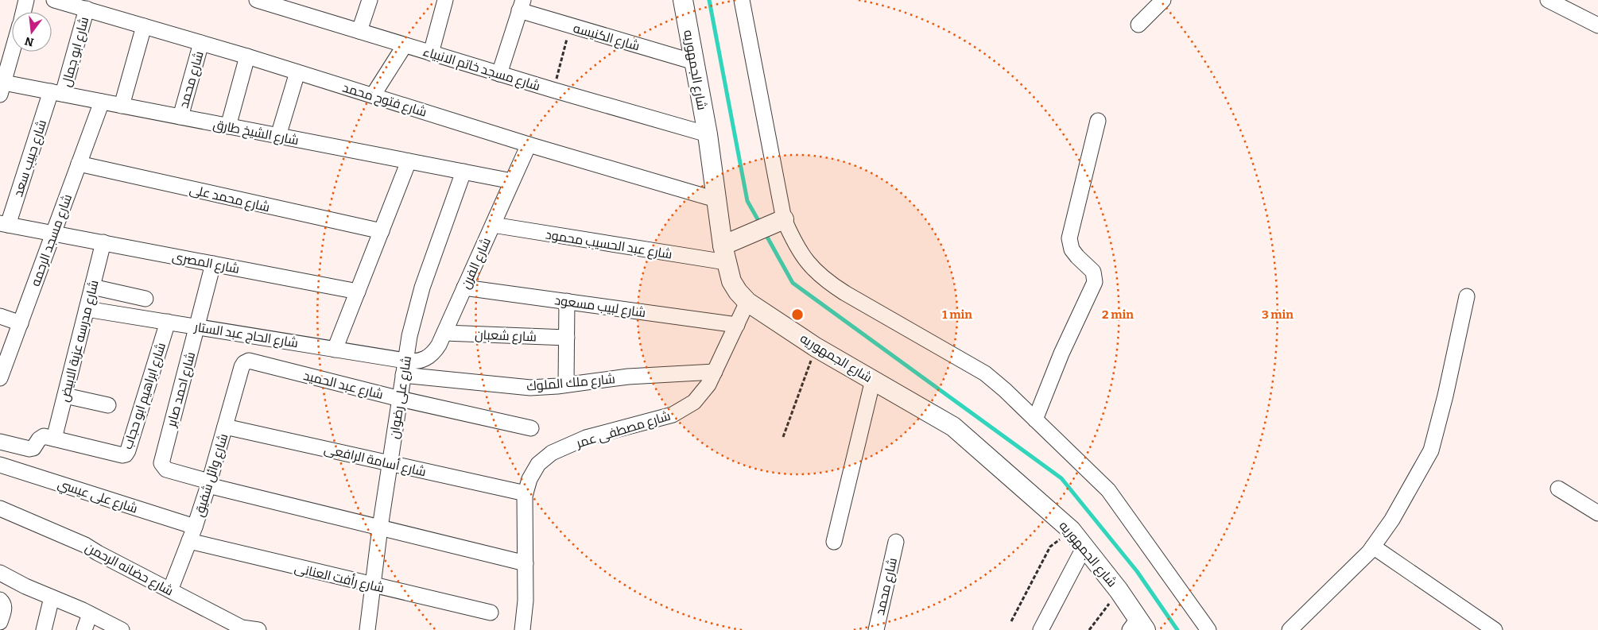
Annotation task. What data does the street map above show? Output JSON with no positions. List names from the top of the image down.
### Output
{
  "streets": {
    "street": [
      "شارع الكنيسه",
      "شارع ابو جمال",
      "شارع مسجد خاتم الانبياء",
      "شارع الجمهوريه",
      "شارع محمد",
      "شارع فتوح محمد",
      "شارع الشيخ طارق",
      "شارع حبيب سعد",
      "شارع محمد على",
      "شارع مسجد الرحمه",
      "شارع عبد الحسيب محمود",
      "شارع المصرى",
      "شارع الفرن",
      "شارع لبيب مسعود",
      "شارع الحاج عبد الستار",
      "شارع شعبان",
      "شارع مدرسه عزبة الابيض",
      "شارع ملك الملوك",
      "شارع عبد الحميد",
      "شارع احمد صابر",
      "شارع ابراهيم ابو حجاب",
      "شارع على رضوان",
      "شارع مصطفى عمر",
      "شارع أسامة الرافعى",
      "شارع وائل شفيق",
      "شارع على عيسي",
      "شارع حضانه الرحمن",
      "شارع رأفت العنانى"
    ]
  },
  "crossings": [
    ["شارع الكنيسه", "شارع الجمهوريه"],
    ["شارع ابو جمال", "شارع فتوح محمد"],
    ["شارع ابو جمال", "شارع الشيخ طارق"],
    ["شارع ابو جمال", "شارع حبيب سعد"],
    ["شارع مسجد خاتم الانبياء", "شارع الجمهوريه"],
    ["شارع الجمهوريه", "شارع فتوح محمد"],
    ["شارع الجمهوريه", "شارع عبد الحسيب محمود"],
    ["شارع الجمهوريه", "شارع مصطفى عمر"],
    ["شارع محمد", "شارع فتوح محمد"],
    ["شارع محمد", "شارع الشيخ طارق"],
    ["شارع فتوح محمد", "شارع الفرن"],
    ["شارع الشيخ طارق", "شارع حبيب سعد"],
    ["شارع الشيخ طارق", "شارع مسجد الرحمه"],
    ["شارع الشيخ طارق", "شارع الفرن"],
    ["شارع الشيخ طارق", "شارع على رضوان"],
    ["شارع حبيب سعد", "شارع المصرى"],
    ["شارع محمد على", "شارع مسجد الرحمه"],
    ["شارع مسجد الرحمه", "شارع المصرى"],
    ["شارع عبد الحسيب محمود", "شارع الفرن"],
    ["شارع المصرى", "شارع مدرسه عزبة الابيض"],
    ["شارع المصرى", "شارع احمد صابر"],
    ["شارع الفرن", "شارع لبيب مسعود"],
    ["شارع الفرن", "شارع الحاج عبد الستار"],
    ["شارع الفرن", "شارع شعبان"],
    ["شارع الفرن", "شارع ملك الملوك"],
    ["شارع الفرن", "شارع على رضوان"],
    ["شارع لبيب مسعود", "شارع مصطفى عمر"],
    ["شارع الحاج عبد الستار", "شارع مدرسه عزبة الابيض"],
    ["شارع الحاج عبد الستار", "شارع ملك الملوك"],
    ["شارع الحاج عبد الستار", "شارع احمد صابر"],
    ["شارع الحاج عبد الستار", "شارع ابراهيم ابو حجاب"],
    ["شارع الحاج عبد الستار", "شارع على رضوان"],
    ["شارع مدرسه عزبة الابيض", "شارع ابراهيم ابو حجاب"],
    ["شارع ملك الملوك", "شارع على رضوان"],
    ["شارع ملك الملوك", "شارع مصطفى عمر"],
    ["شارع عبد الحميد", "شارع على رضوان"],
    ["شارع عبد الحميد", "شارع وائل شفيق"],
    ["شارع احمد صابر", "شارع وائل شفيق"],
    ["شارع على رضوان", "شارع أسامة الرافعى"],
    ["شارع على رضوان", "شارع رأفت العنانى"],
    ["شارع مصطفى عمر", "شارع أسامة الرافعى"],
    ["شارع أسامة الرافعى", "شارع وائل شفيق"],
    ["شارع وائل شفيق", "شارع على عيسي"],
    ["شارع وائل شفيق", "شارع حضانه الرحمن"],
    ["شارع وائل شفيق", "شارع رأفت العنانى"]
  ],
  "north": "bottom",
  "rings": ["1 min", "2 min", "3 min"]
}
